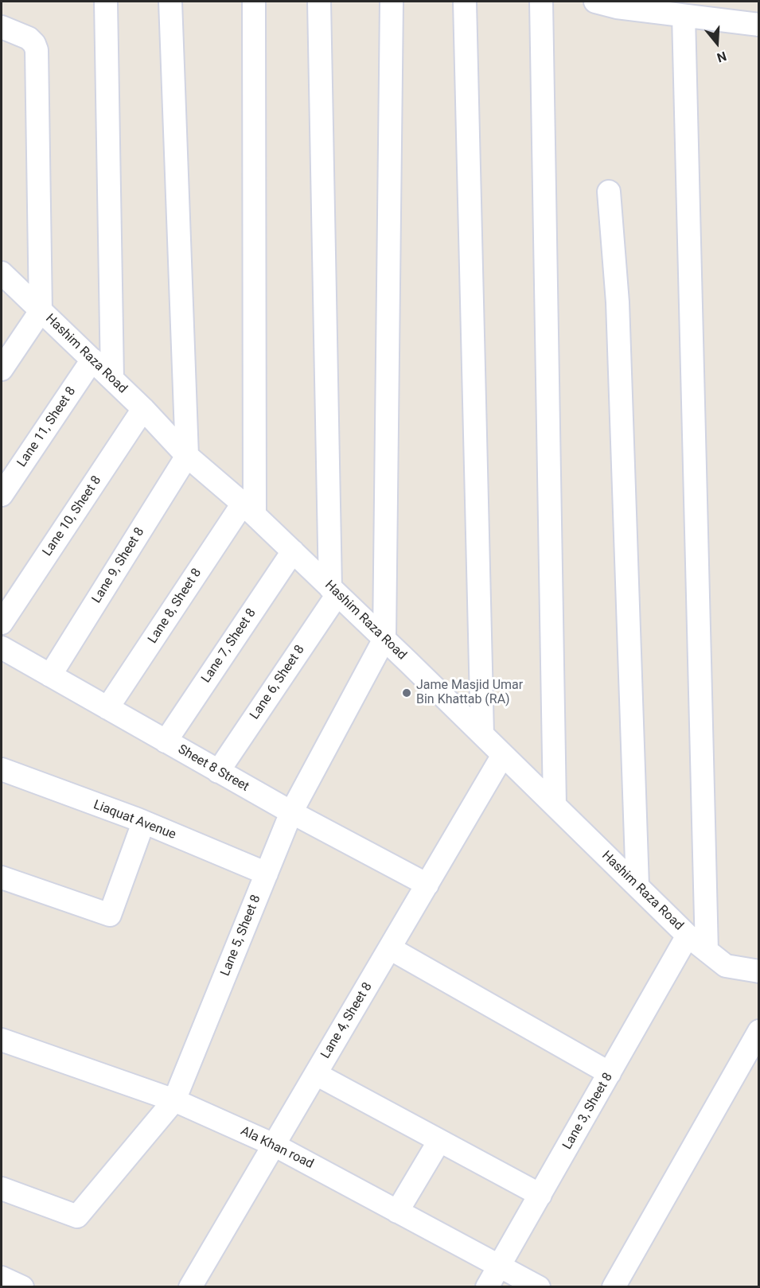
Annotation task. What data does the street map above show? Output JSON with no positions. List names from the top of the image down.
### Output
{
  "streets": {
    "street": [
      "Hashim Raza Road",
      "Lane 11, Sheet 8",
      "Lane 10, Sheet 8",
      "Lane 9, Sheet 8",
      "Lane 8, Sheet 8",
      "Lane 7, Sheet 8",
      "Lane 6, Sheet 8",
      "Sheet 8 Street",
      "Liaquat Avenue",
      "Lane 5, Sheet 8",
      "Lane 4, Sheet 8",
      "Lane 3, Sheet 8",
      "Ala Khan road"
    ]
  },
  "crossings": [
    ["Hashim Raza Road", "Lane 11, Sheet 8"],
    ["Hashim Raza Road", "Lane 10, Sheet 8"],
    ["Hashim Raza Road", "Lane 9, Sheet 8"],
    ["Hashim Raza Road", "Lane 8, Sheet 8"],
    ["Hashim Raza Road", "Lane 7, Sheet 8"],
    ["Hashim Raza Road", "Lane 6, Sheet 8"],
    ["Hashim Raza Road", "Lane 5, Sheet 8"],
    ["Hashim Raza Road", "Lane 4, Sheet 8"],
    ["Hashim Raza Road", "Lane 3, Sheet 8"],
    ["Lane 9, Sheet 8", "Sheet 8 Street"],
    ["Lane 8, Sheet 8", "Sheet 8 Street"],
    ["Lane 7, Sheet 8", "Sheet 8 Street"],
    ["Lane 6, Sheet 8", "Sheet 8 Street"],
    ["Sheet 8 Street", "Lane 5, Sheet 8"],
    ["Sheet 8 Street", "Lane 4, Sheet 8"],
    ["Liaquat Avenue", "Lane 5, Sheet 8"],
    ["Lane 5, Sheet 8", "Ala Khan road"],
    ["Lane 4, Sheet 8", "Ala Khan road"],
    ["Lane 3, Sheet 8", "Ala Khan road"]
  ],
  "places": ["Jame Masjid Umar Bin Khattab (RA)"],
  "north": "bottom"
}
